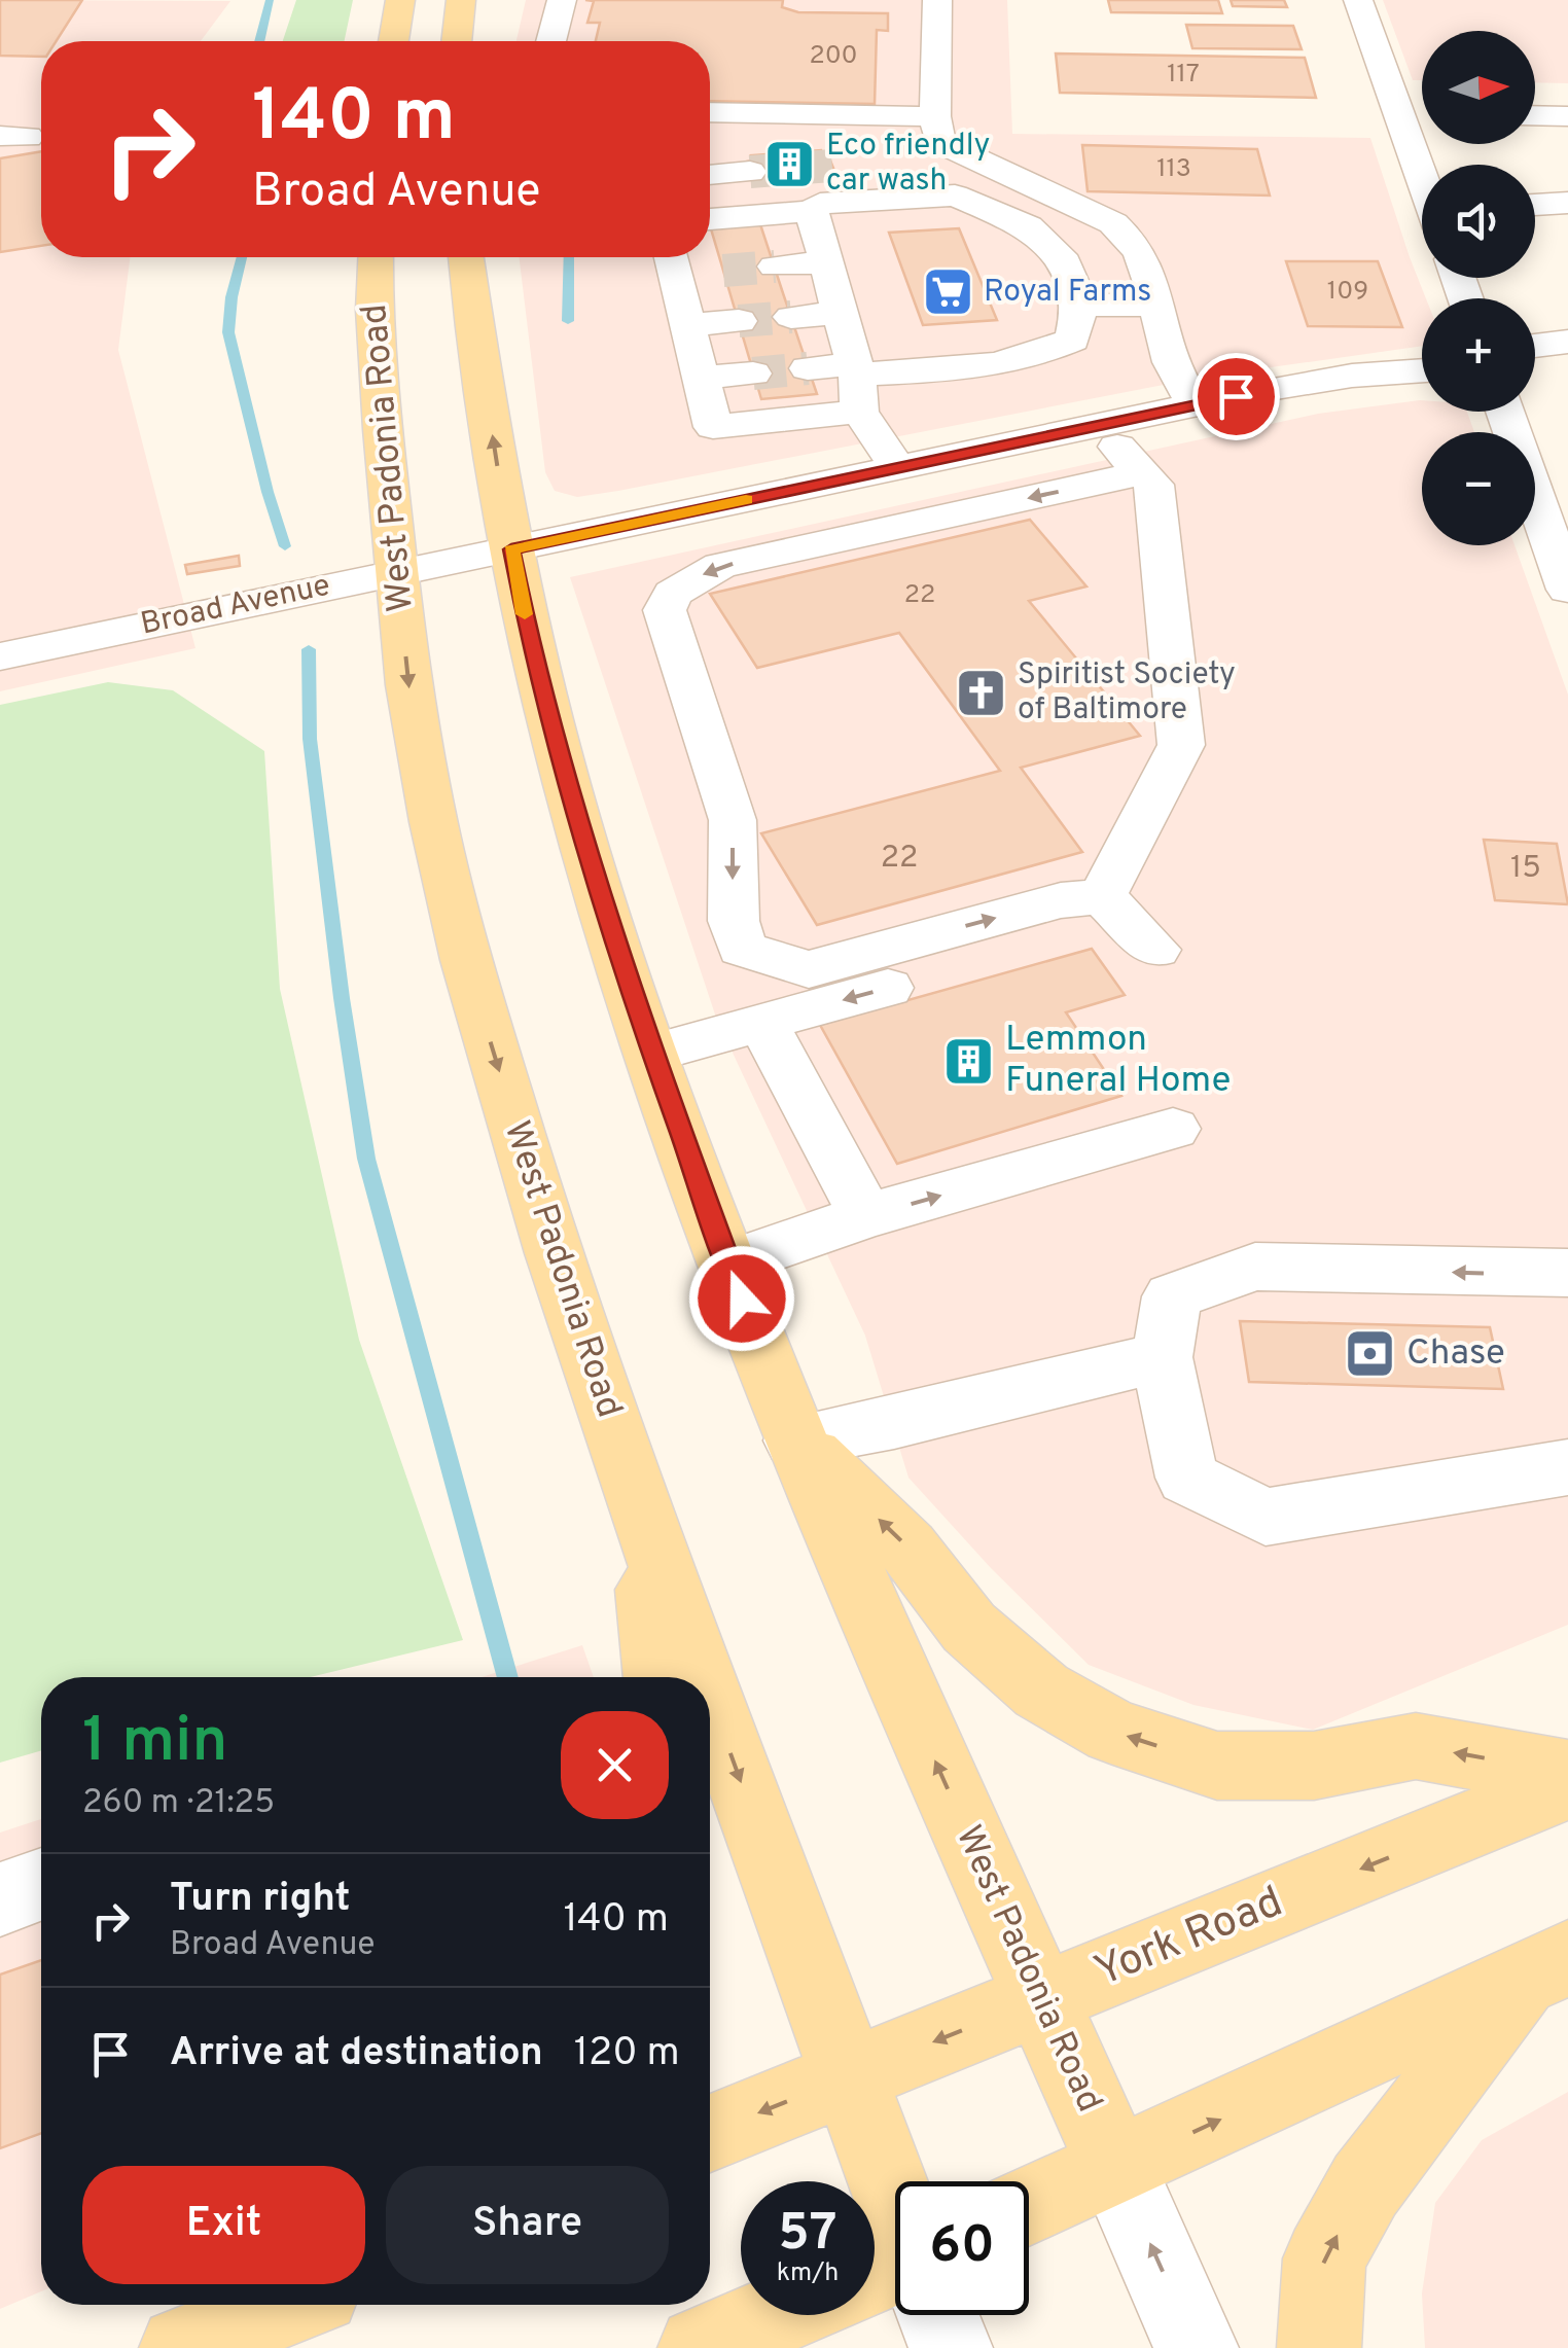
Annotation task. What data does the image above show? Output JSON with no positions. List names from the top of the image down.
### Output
{
  "streets": {
    "main road": ["West Padonia Road", "York Road"],
    "street": ["Broad Avenue"]
  },
  "crossings": [
    ["West Padonia Road", "Broad Avenue"],
    ["West Padonia Road", "York Road"]
  ],
  "places": {
    "building": ["Eco friendly car wash", "Lemmon Funeral Home"],
    "supermarket": ["Royal Farms"],
    "church": ["Spiritist Society of Baltimore"],
    "bank": ["Chase"]
  },
  "house_numbers": [
    "200",
    "117",
    "113",
    "109",
    "22",
    "22",
    "15"
  ],
  "north": "right",
  "page": {
    "map_buttons": ["+", "−"],
    "turn": ["140 m", "Broad Avenue"],
    "heading": ["1 min", "260 m · 21:25"],
    "list": [
      {
        "name": "Turn right",
        "note": "Broad Avenue",
        "value": "140 m"
      },
      {
        "name": "Arrive at destination",
        "value": "120 m"
      }
    ],
    "buttons": ["Exit", "Share"],
    "speed": "57 km/h",
    "limit": "60"
  }
}
